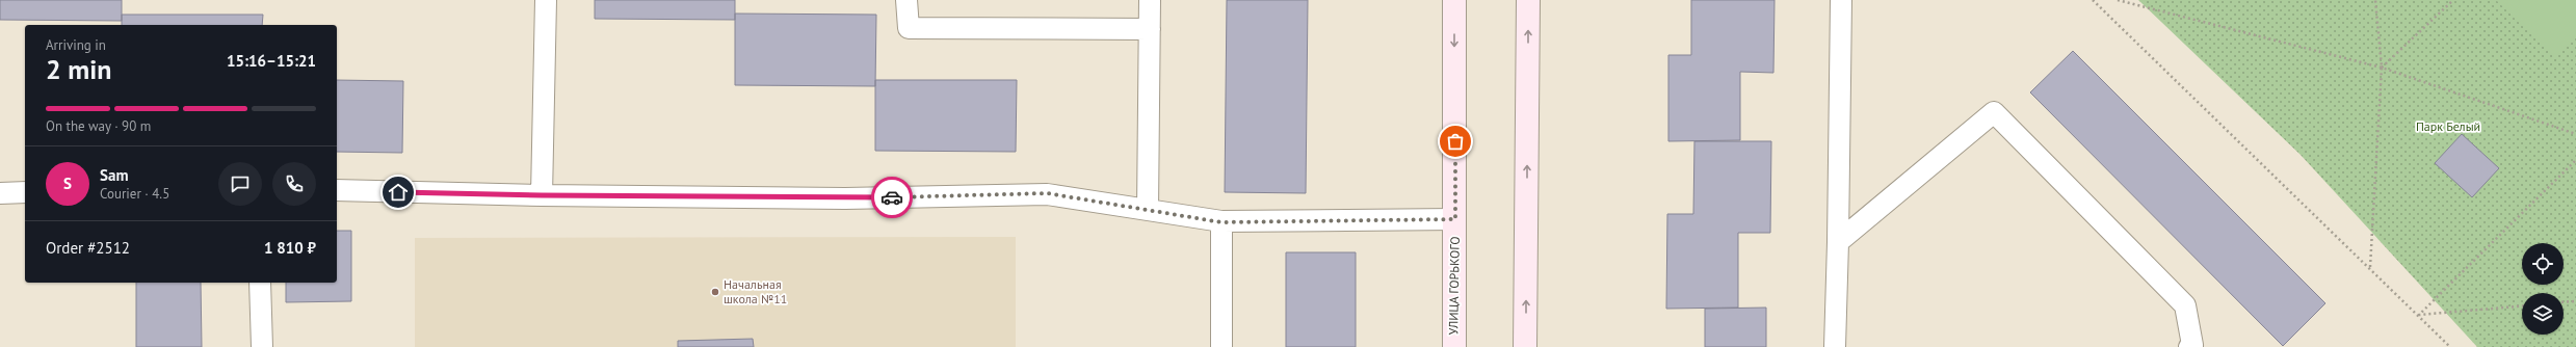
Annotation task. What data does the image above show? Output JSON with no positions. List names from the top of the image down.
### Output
{
  "streets": {
    "main road": ["УЛИЦА ГОРЬКОГО"]
  },
  "parks": ["Парк Белый"],
  "places": ["Начальная школа №11"],
  "page": {
    "heading": ["2 min", "Arriving in", "15:16–15:21"],
    "panel": [
      "Sam",
      "Courier · 4.5",
      "Order #2512",
      "1 810 ₽"
    ],
    "bar": "On the way · 90 m",
    "round": "S"
  }
}
